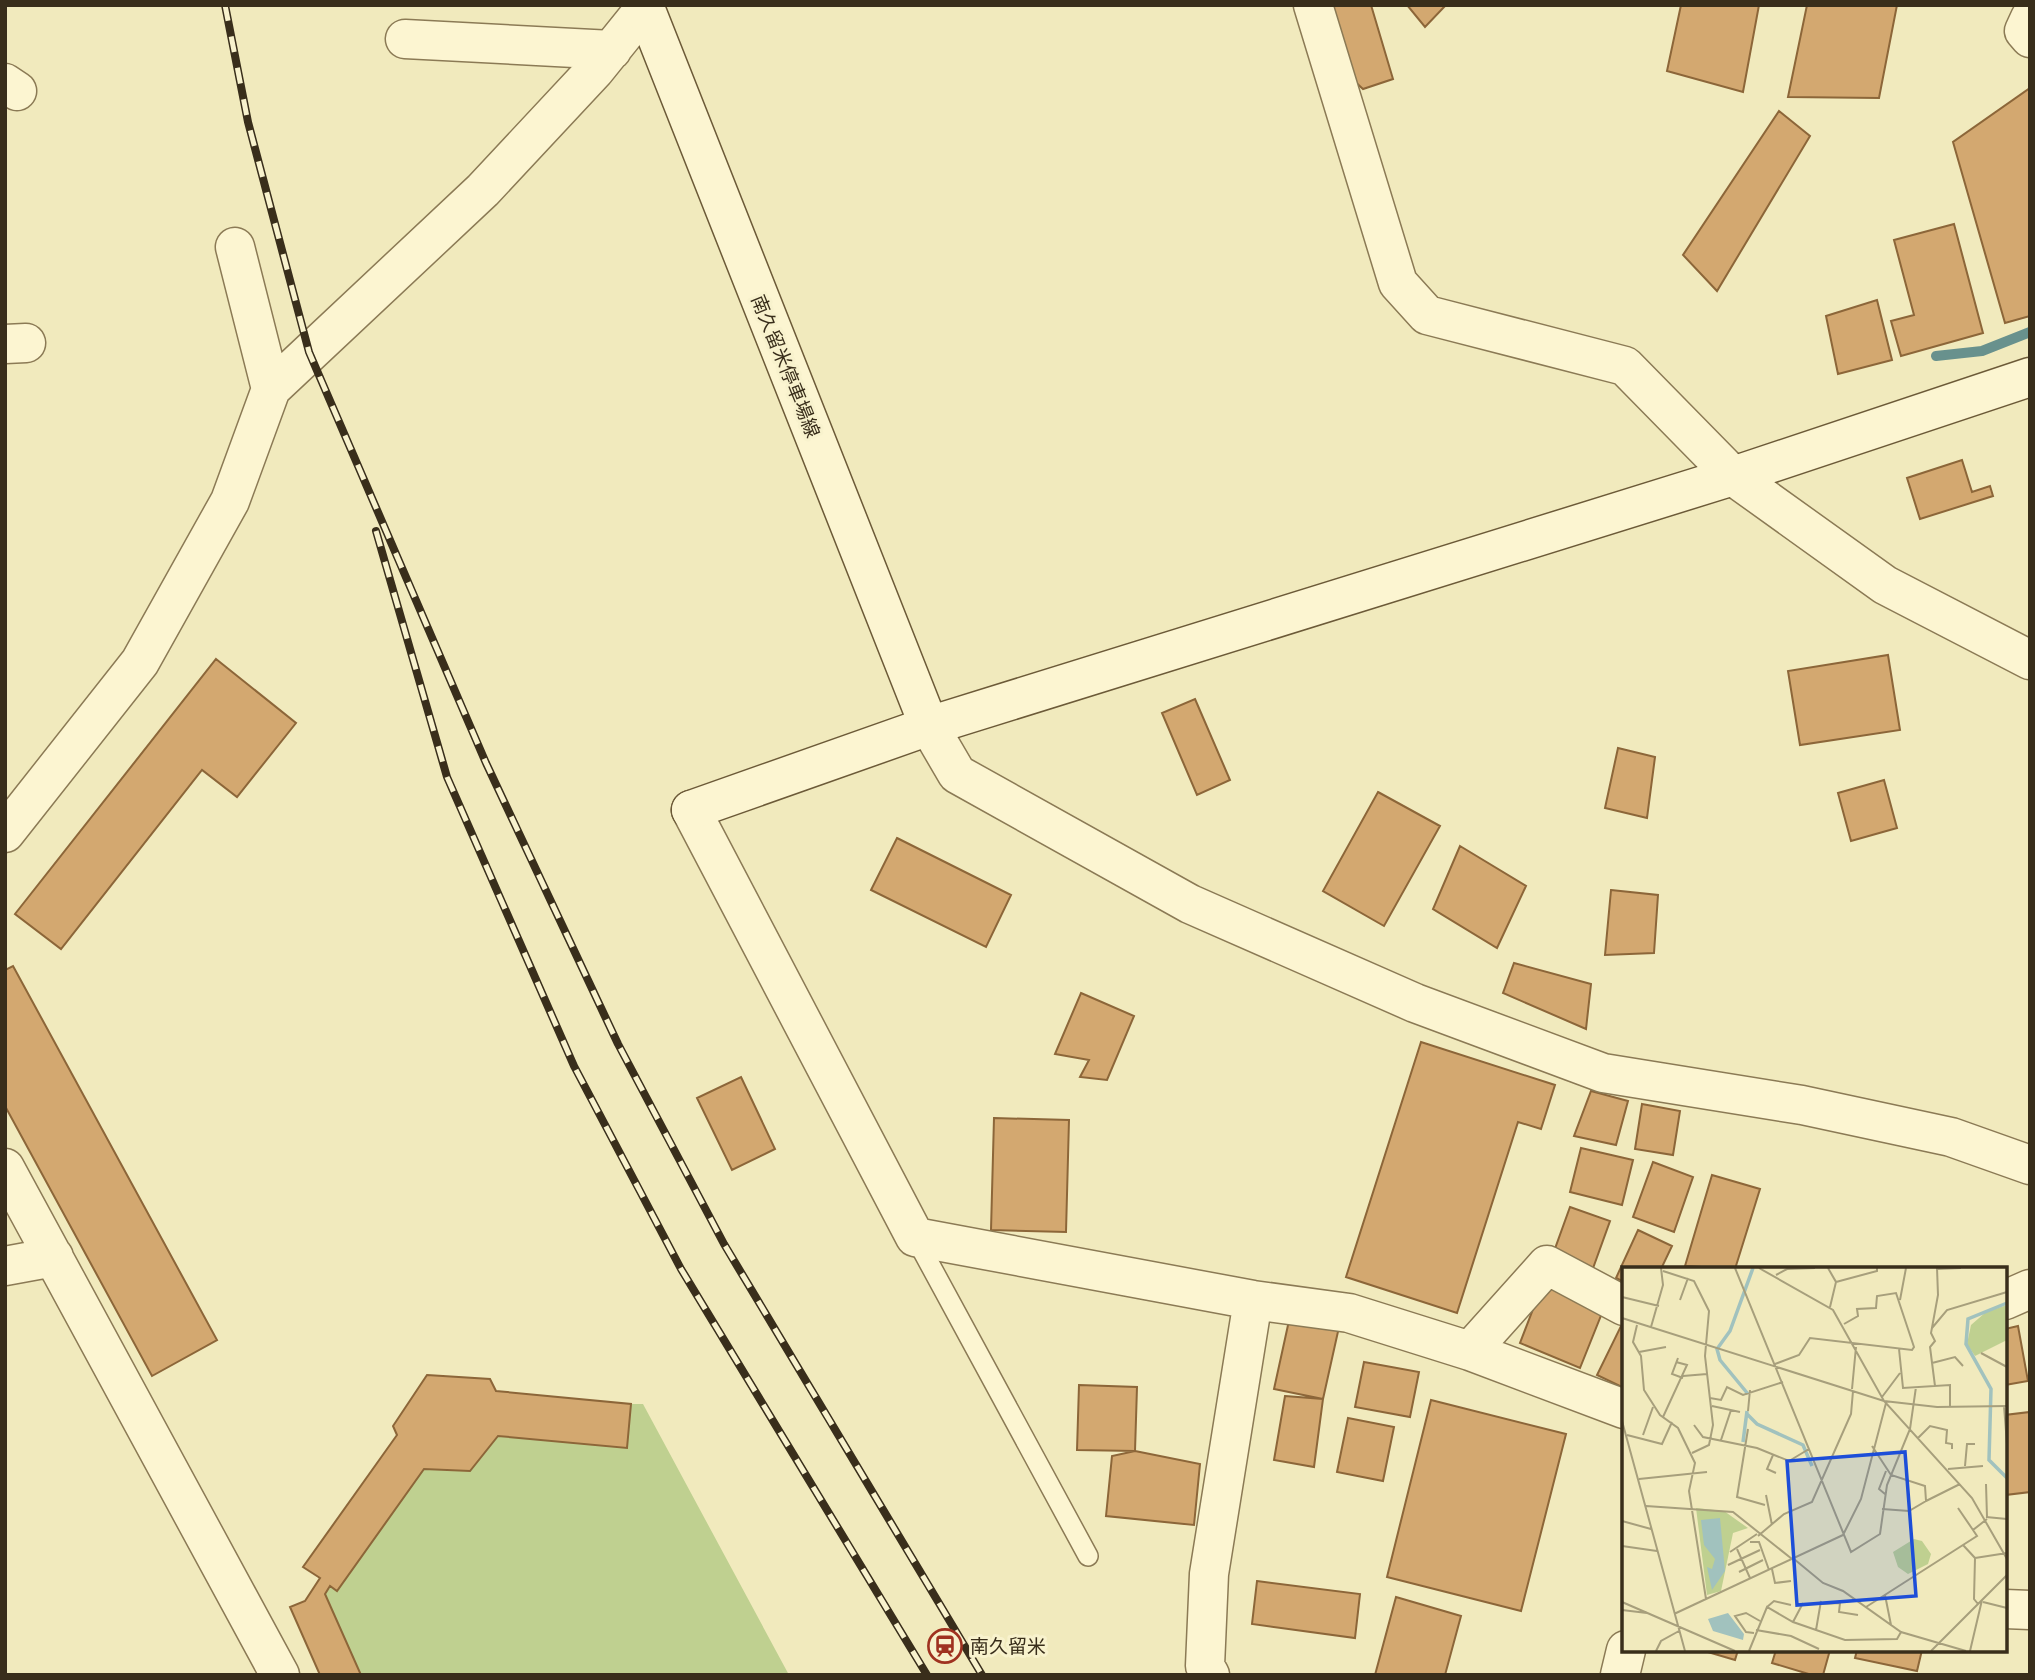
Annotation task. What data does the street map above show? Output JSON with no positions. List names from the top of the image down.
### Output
{
  "streets": {
    "street": ["南久留米停車場線"]
  },
  "places": {
    "station": ["南久留米"]
  }
}
